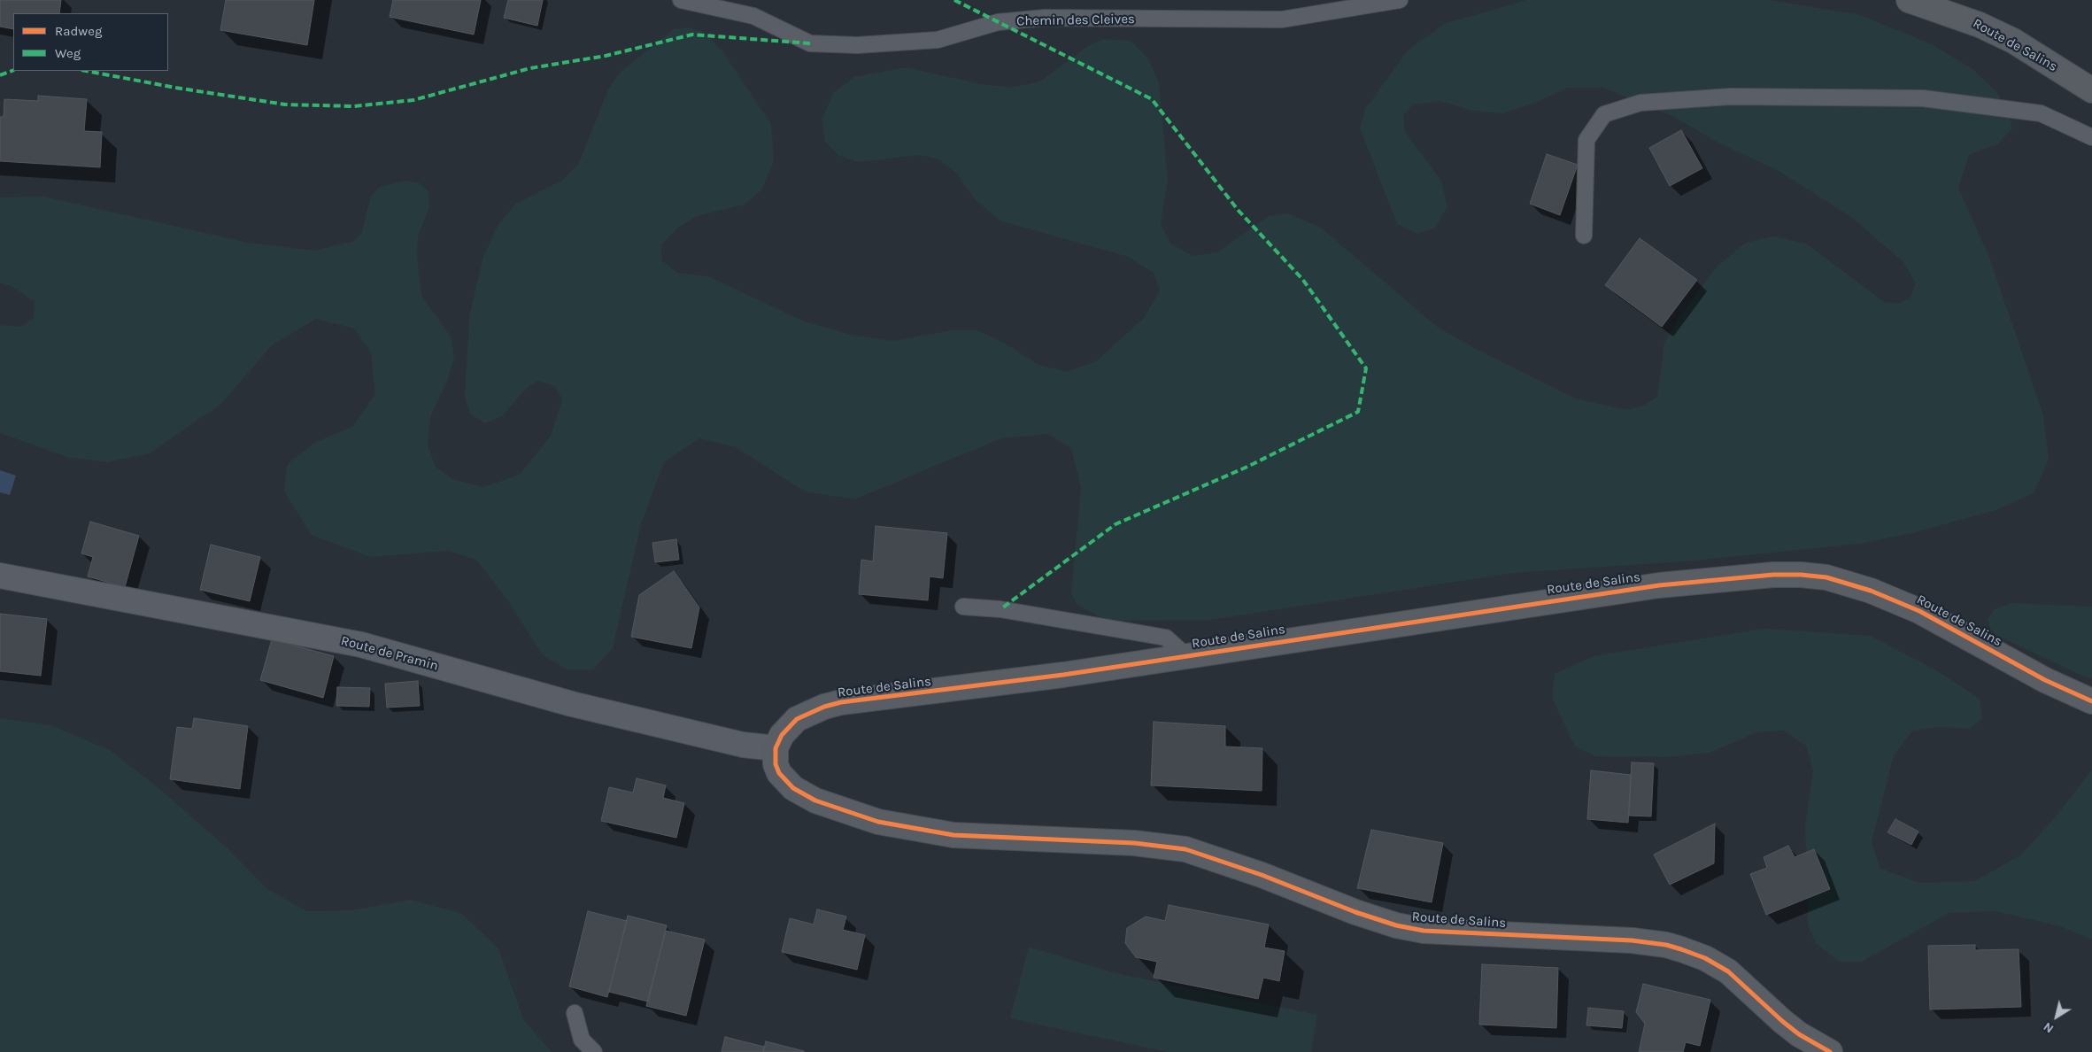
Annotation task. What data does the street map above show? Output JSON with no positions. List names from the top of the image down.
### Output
{
  "streets": {
    "street": ["Route de Salins", "Route de Pramin"],
    "lane": ["Chemin des Cleives"]
  },
  "crossings": [
    ["Route de Salins", "Route de Pramin"]
  ],
  "legend": ["Radweg", "Weg"],
  "north": "bottom left"
}
